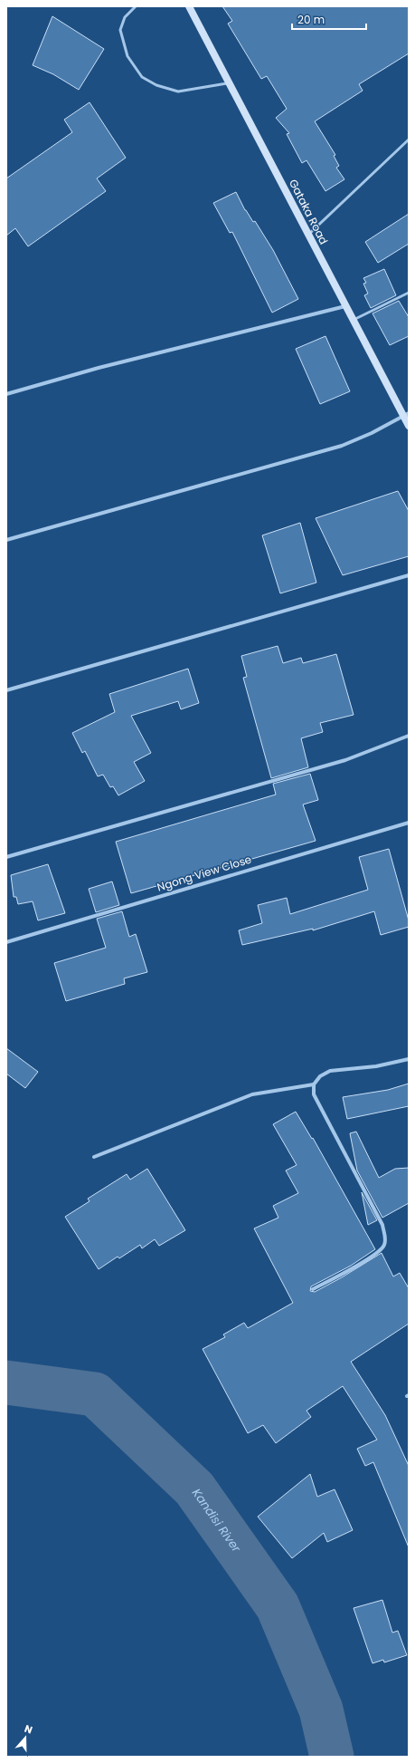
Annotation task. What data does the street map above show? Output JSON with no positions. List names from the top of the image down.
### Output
{
  "streets": {
    "street": ["Gataka Road", "Ngong View Close"]
  },
  "water": ["Kandisi River"],
  "scale_bar": "20 m",
  "north": "top"
}
